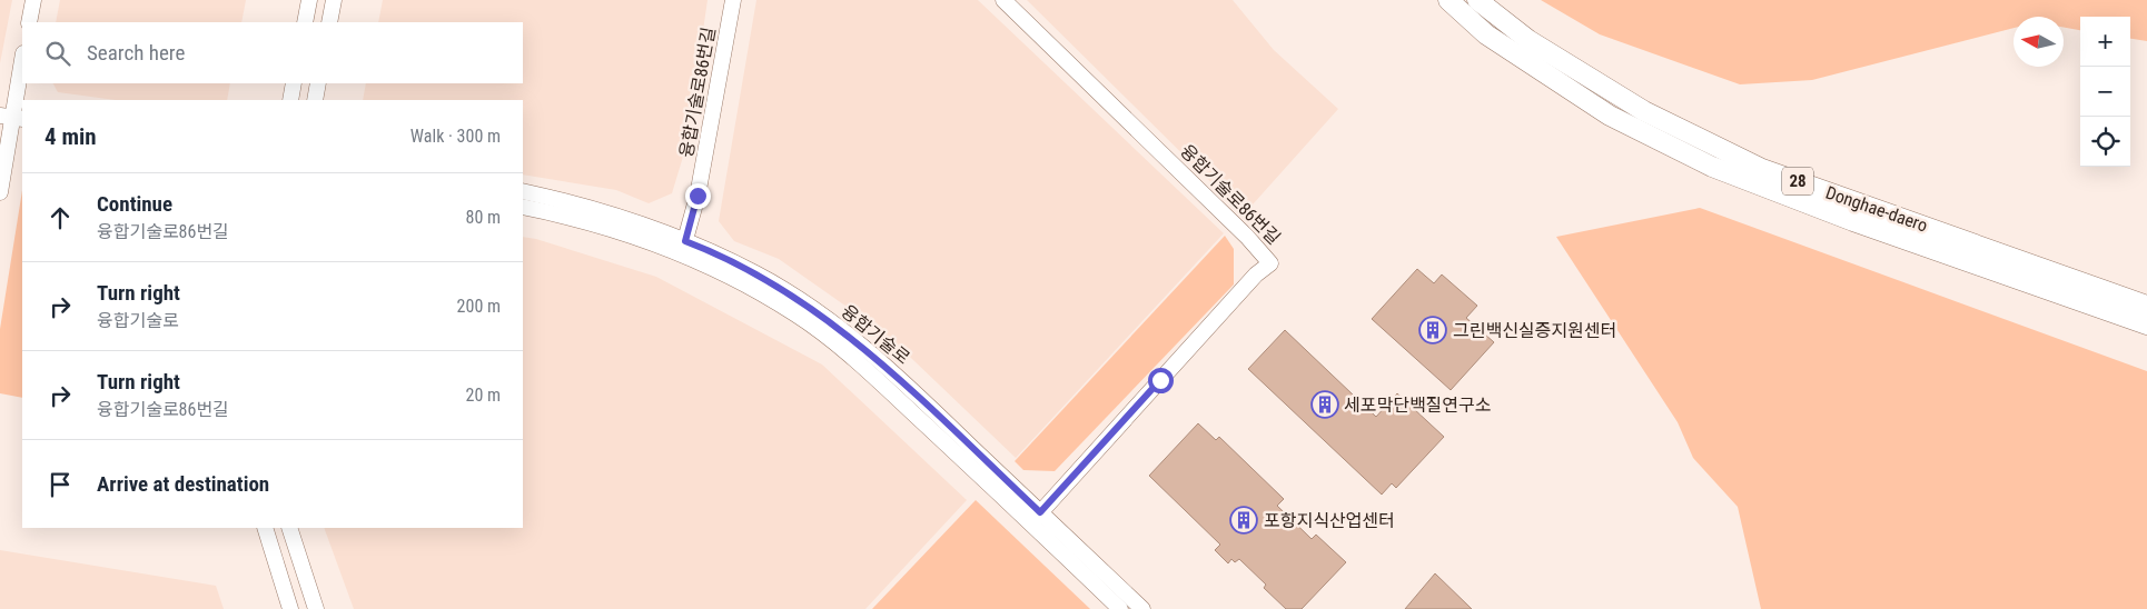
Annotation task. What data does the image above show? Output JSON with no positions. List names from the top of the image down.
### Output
{
  "streets": {
    "main road": ["28", "Donghae-daero"],
    "street": ["융합기술로86번길", "융합기술로"]
  },
  "crossings": [
    ["융합기술로86번길", "융합기술로"]
  ],
  "places": {
    "building": ["그린백신실증지원센터", "세포막단백질연구소", "포항지식산업센터"]
  },
  "north": "left",
  "page": {
    "map_buttons": ["+", "−"],
    "search": "Search here",
    "heading": ["4 min", "Walk · 300 m"],
    "list": [
      ["Continue", "융합기술로86번길", "80 m"],
      ["Turn right", "융합기술로", "200 m"],
      ["Turn right", "융합기술로86번길", "20 m"],
      "Arrive at destination"
    ]
  }
}
